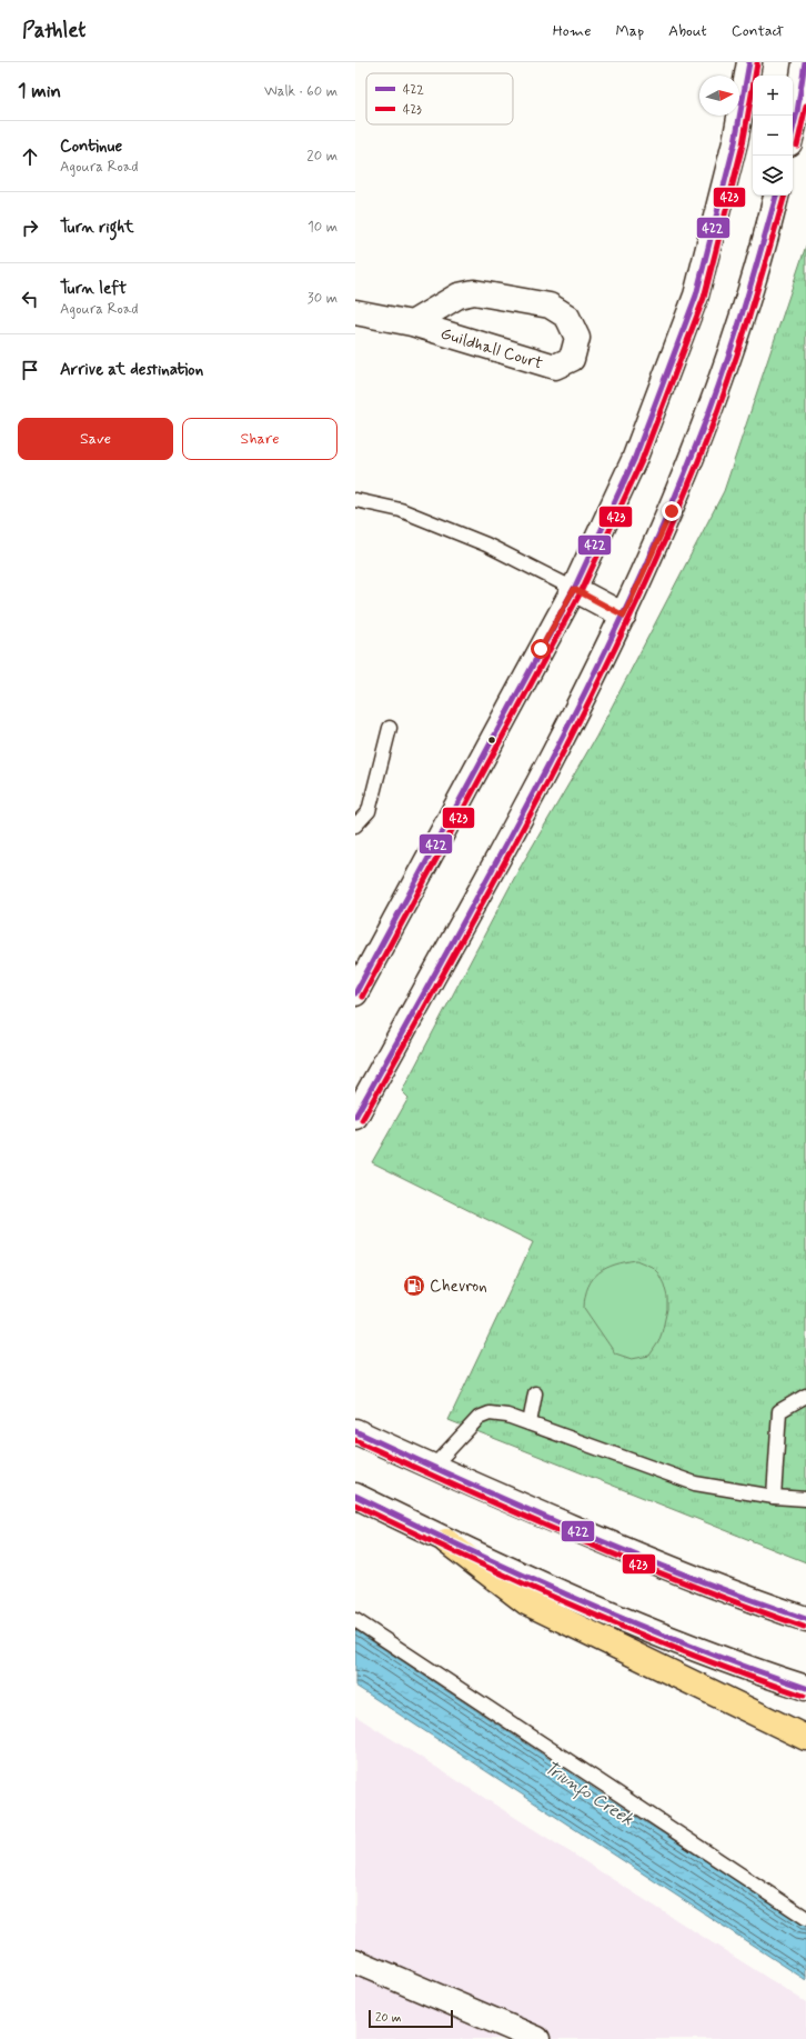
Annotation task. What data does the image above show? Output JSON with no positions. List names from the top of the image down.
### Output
{
  "streets": {
    "main road": ["Guildhall Court"]
  },
  "water": ["Triunfo Creek"],
  "places": {
    "fuel station": ["Chevron"]
  },
  "lines": ["transit line 422", "transit line 423"],
  "legend": ["422", "423"],
  "scale_bar": "20 m",
  "north": "right",
  "page": {
    "header": "Pathlet",
    "nav": [
      "Home",
      "Map",
      "About",
      "Contact"
    ],
    "heading": ["1 min", "Walk · 60 m"],
    "map_buttons": ["+", "−"],
    "list": [
      ["Continue", "Agoura Road", "20 m"],
      ["Turn right", "10 m"],
      ["Turn left", "Agoura Road", "30 m"],
      "Arrive at destination"
    ],
    "buttons": ["Save", "Share"],
    "scale": "20 m"
  }
}
